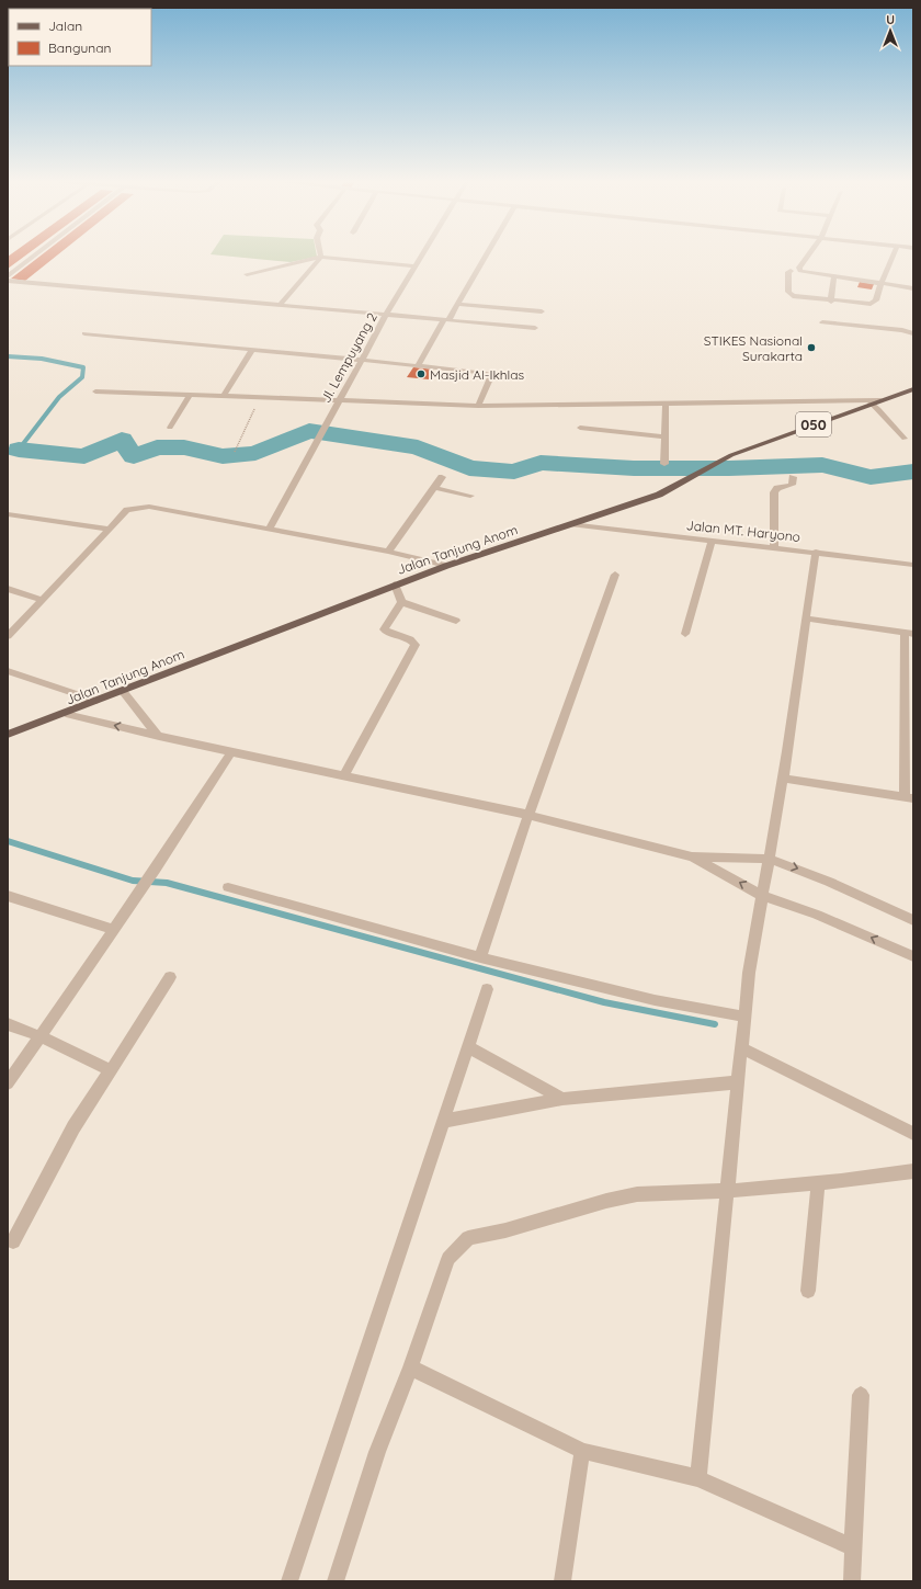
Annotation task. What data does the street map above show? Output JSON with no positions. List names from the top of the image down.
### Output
{
  "streets": {
    "main road": ["050", "Jalan Tanjung Anom"],
    "street": ["Jl. Lempuyang 2", "Jalan MT. Haryono"]
  },
  "crossings": [
    ["Jalan MT. Haryono", "Jalan Tanjung Anom"]
  ],
  "places": ["STIKES Nasional Surakarta", "Masjid Al-Ikhlas"],
  "legend": ["Jalan", "Bangunan"],
  "north": "top"
}
